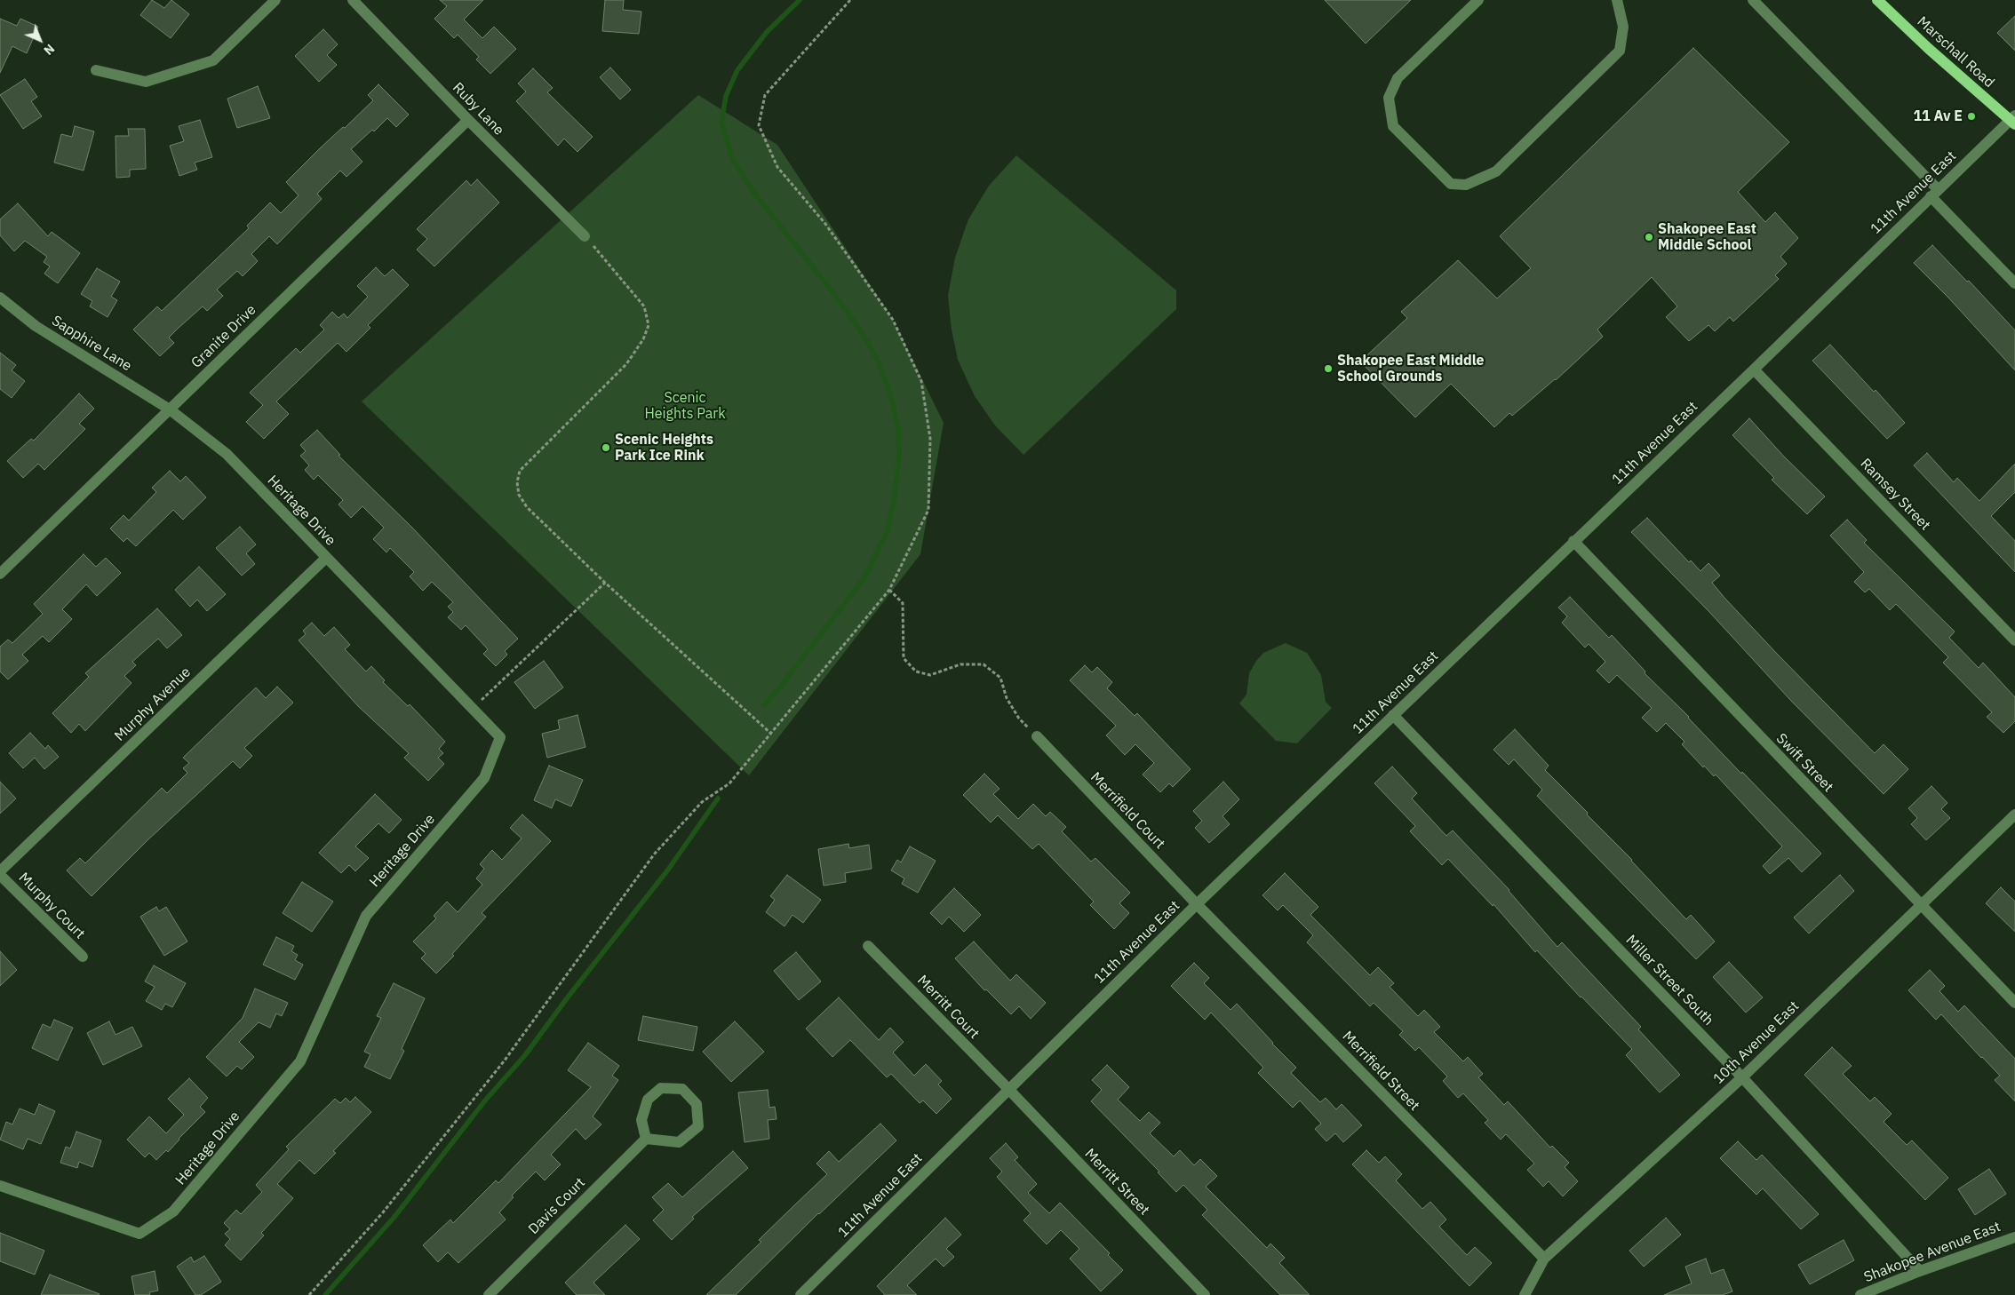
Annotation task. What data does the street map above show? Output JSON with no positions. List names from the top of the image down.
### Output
{
  "streets": {
    "main road": ["Marschall Road"],
    "street": [
      "Ruby Lane",
      "11th Avenue East",
      "Granite Drive",
      "Sapphire Lane",
      "Ramsey Street",
      "Heritage Drive",
      "Murphy Avenue",
      "Swift Street",
      "Merrifield Court",
      "Murphy Court",
      "Miller Street South",
      "Merritt Court",
      "10th Avenue East",
      "Merrifield Street",
      "Merritt Street",
      "Davis Court",
      "Shakopee Avenue East"
    ]
  },
  "crossings": [
    ["Marschall Road", "11th Avenue East"],
    ["Ruby Lane", "Granite Drive"],
    ["11th Avenue East", "Ramsey Street"],
    ["11th Avenue East", "Swift Street"],
    ["11th Avenue East", "Merrifield Court"],
    ["11th Avenue East", "Miller Street South"],
    ["11th Avenue East", "Merritt Court"],
    ["11th Avenue East", "Merrifield Street"],
    ["11th Avenue East", "Merritt Street"],
    ["Granite Drive", "Sapphire Lane"],
    ["Granite Drive", "Heritage Drive"],
    ["Sapphire Lane", "Heritage Drive"],
    ["Heritage Drive", "Murphy Avenue"],
    ["Swift Street", "10th Avenue East"],
    ["Merrifield Court", "Merrifield Street"],
    ["Miller Street South", "10th Avenue East"],
    ["Miller Street South", "Shakopee Avenue East"],
    ["Merritt Court", "Merritt Street"],
    ["10th Avenue East", "Merrifield Street"]
  ],
  "parks": ["Scenic Heights Park"],
  "places": [
    "11 Av E",
    "Shakopee East Middle School",
    "Shakopee East Middle School Grounds",
    "Scenic Heights Park Ice Rink"
  ],
  "north": "bottom right"
}
